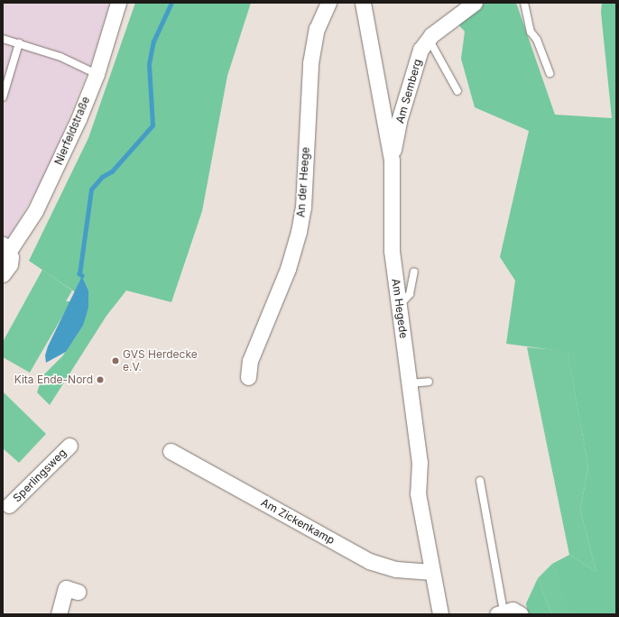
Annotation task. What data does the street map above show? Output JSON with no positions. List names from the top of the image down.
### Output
{
  "streets": {
    "street": [
      "Am Semberg",
      "Nierfeldstraße",
      "An der Heege",
      "Am Hegede",
      "Sperlingsweg",
      "Am Zickenkamp"
    ]
  },
  "crossings": [
    ["Am Semberg", "Am Hegede"],
    ["Am Hegede", "Am Zickenkamp"]
  ],
  "places": ["GVS Herdecke e.V.", "Kita Ende-Nord"]
}
